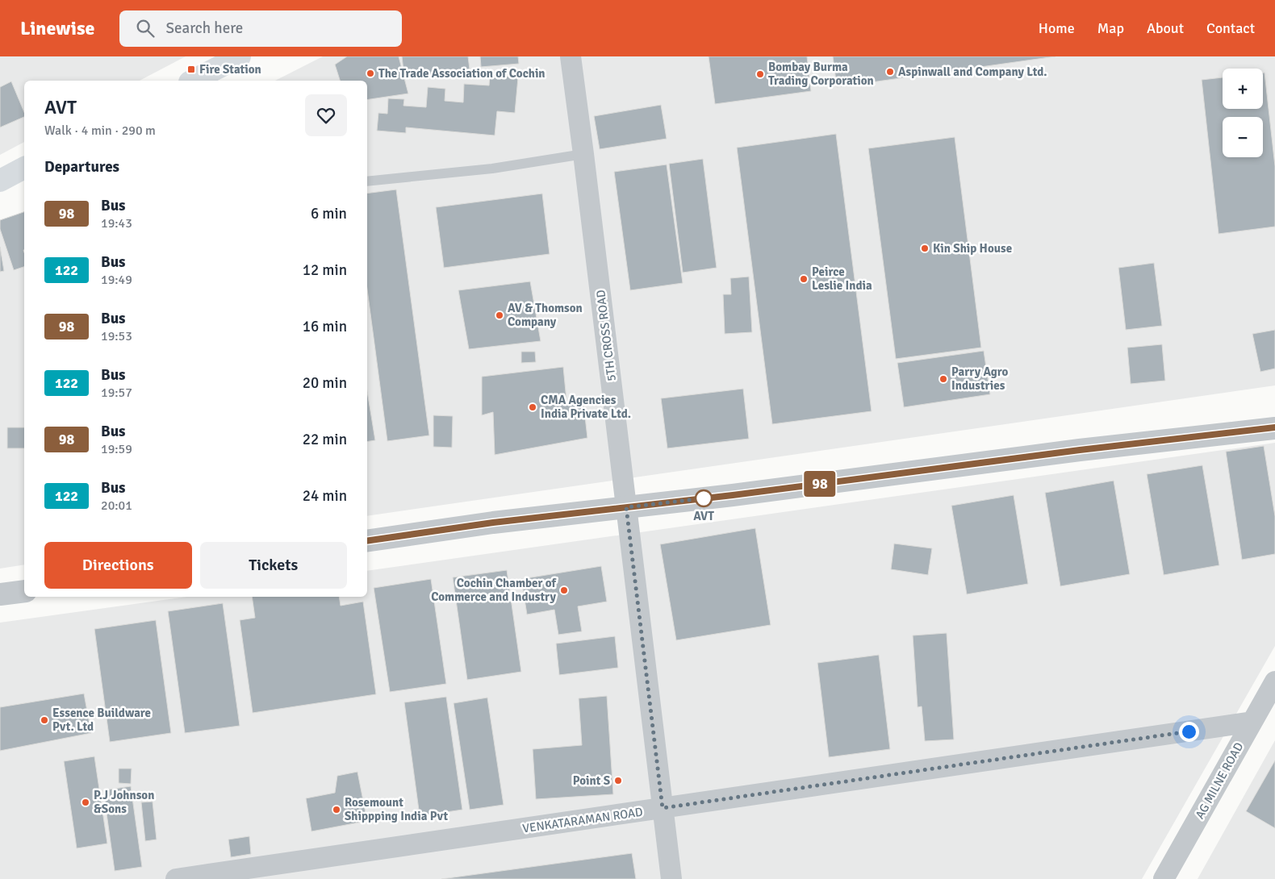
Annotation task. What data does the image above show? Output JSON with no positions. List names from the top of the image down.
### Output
{
  "streets": {
    "street": ["5TH CROSS ROAD", "AG MILNE ROAD", "VENKATARAMAN ROAD"]
  },
  "crossings": [
    ["5TH CROSS ROAD", "VENKATARAMAN ROAD"],
    ["AG MILNE ROAD", "VENKATARAMAN ROAD"]
  ],
  "places": {
    "transit": ["Fire Station"],
    "other": [
      "Aspinwall and Company Ltd.",
      "The Trade Association of Cochin",
      "Bombay Burma Trading Corporation",
      "Kin Ship House",
      "Peirce Leslie India",
      "AV & Thomson Company",
      "Parry Agro Industries",
      "CMA Agencies India Private Ltd.",
      "AVT",
      "Cochin Chamber of Commerce and Industry",
      "Essence Buildware Pvt. Ltd",
      "Point S",
      "P.J Johnson &Sons",
      "Rosemount Shippping India Pvt"
    ]
  },
  "lines": ["bus line 98"],
  "page": {
    "header": "Linewise",
    "search": "Search here",
    "nav": [
      "Home",
      "Map",
      "About",
      "Contact"
    ],
    "on_map": "98",
    "map_buttons": ["+", "−"],
    "heading": [
      ["AVT", "Walk · 4 min · 290 m"],
      "Departures"
    ],
    "list": [
      {
        "mark": "98",
        "name": "Bus",
        "note": "19:43",
        "value": "6 min"
      },
      {
        "mark": "122",
        "name": "Bus",
        "note": "19:49",
        "value": "12 min"
      },
      {
        "mark": "98",
        "name": "Bus",
        "note": "19:53",
        "value": "16 min"
      },
      {
        "mark": "122",
        "name": "Bus",
        "note": "19:57",
        "value": "20 min"
      },
      {
        "mark": "98",
        "name": "Bus",
        "note": "19:59",
        "value": "22 min"
      },
      {
        "mark": "122",
        "name": "Bus",
        "note": "20:01",
        "value": "24 min"
      }
    ],
    "buttons": ["Directions", "Tickets"]
  }
}
